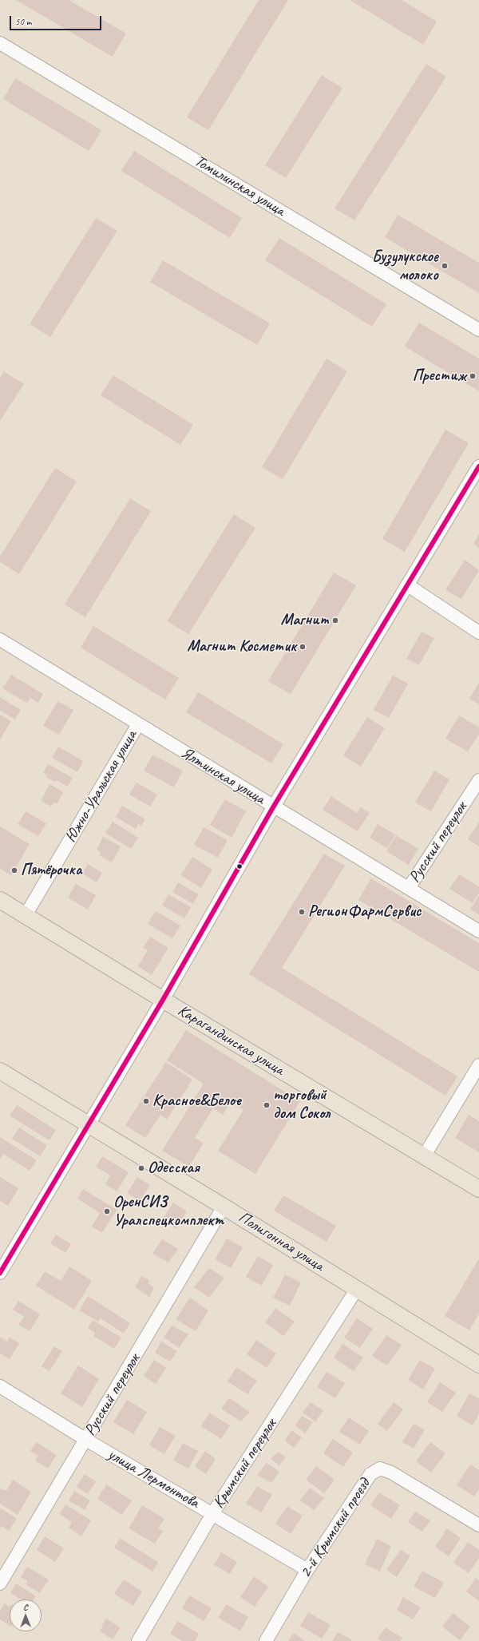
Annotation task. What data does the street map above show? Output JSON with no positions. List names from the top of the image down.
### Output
{
  "streets": {
    "main road": ["Карагандинская улица", "Полигонная улица"],
    "street": [
      "Томилинская улица",
      "Ялтинская улица",
      "Южно-Уральская улица",
      "Русский переулок",
      "Крымский переулок",
      "улица Лермонтова",
      "2-й Крымский проезд"
    ]
  },
  "crossings": [
    ["Ялтинская улица", "Южно-Уральская улица"],
    ["Ялтинская улица", "Русский переулок"],
    ["Южно-Уральская улица", "Карагандинская улица"],
    ["Русский переулок", "Полигонная улица"],
    ["Русский переулок", "улица Лермонтова"],
    ["Полигонная улица", "Крымский переулок"],
    ["Крымский переулок", "улица Лермонтова"],
    ["улица Лермонтова", "2-й Крымский проезд"]
  ],
  "places": [
    "Бузулукское молоко",
    "Престиж",
    "Магнит",
    "Магнит Косметик",
    "Пятёрочка",
    "РегионФармСервис",
    "Красное&Белое",
    "торговый дом Сокол",
    "Одесская",
    "ОренСИЗ Уралспецкомплект"
  ],
  "scale_bar": "50 m",
  "north": "top"
}
